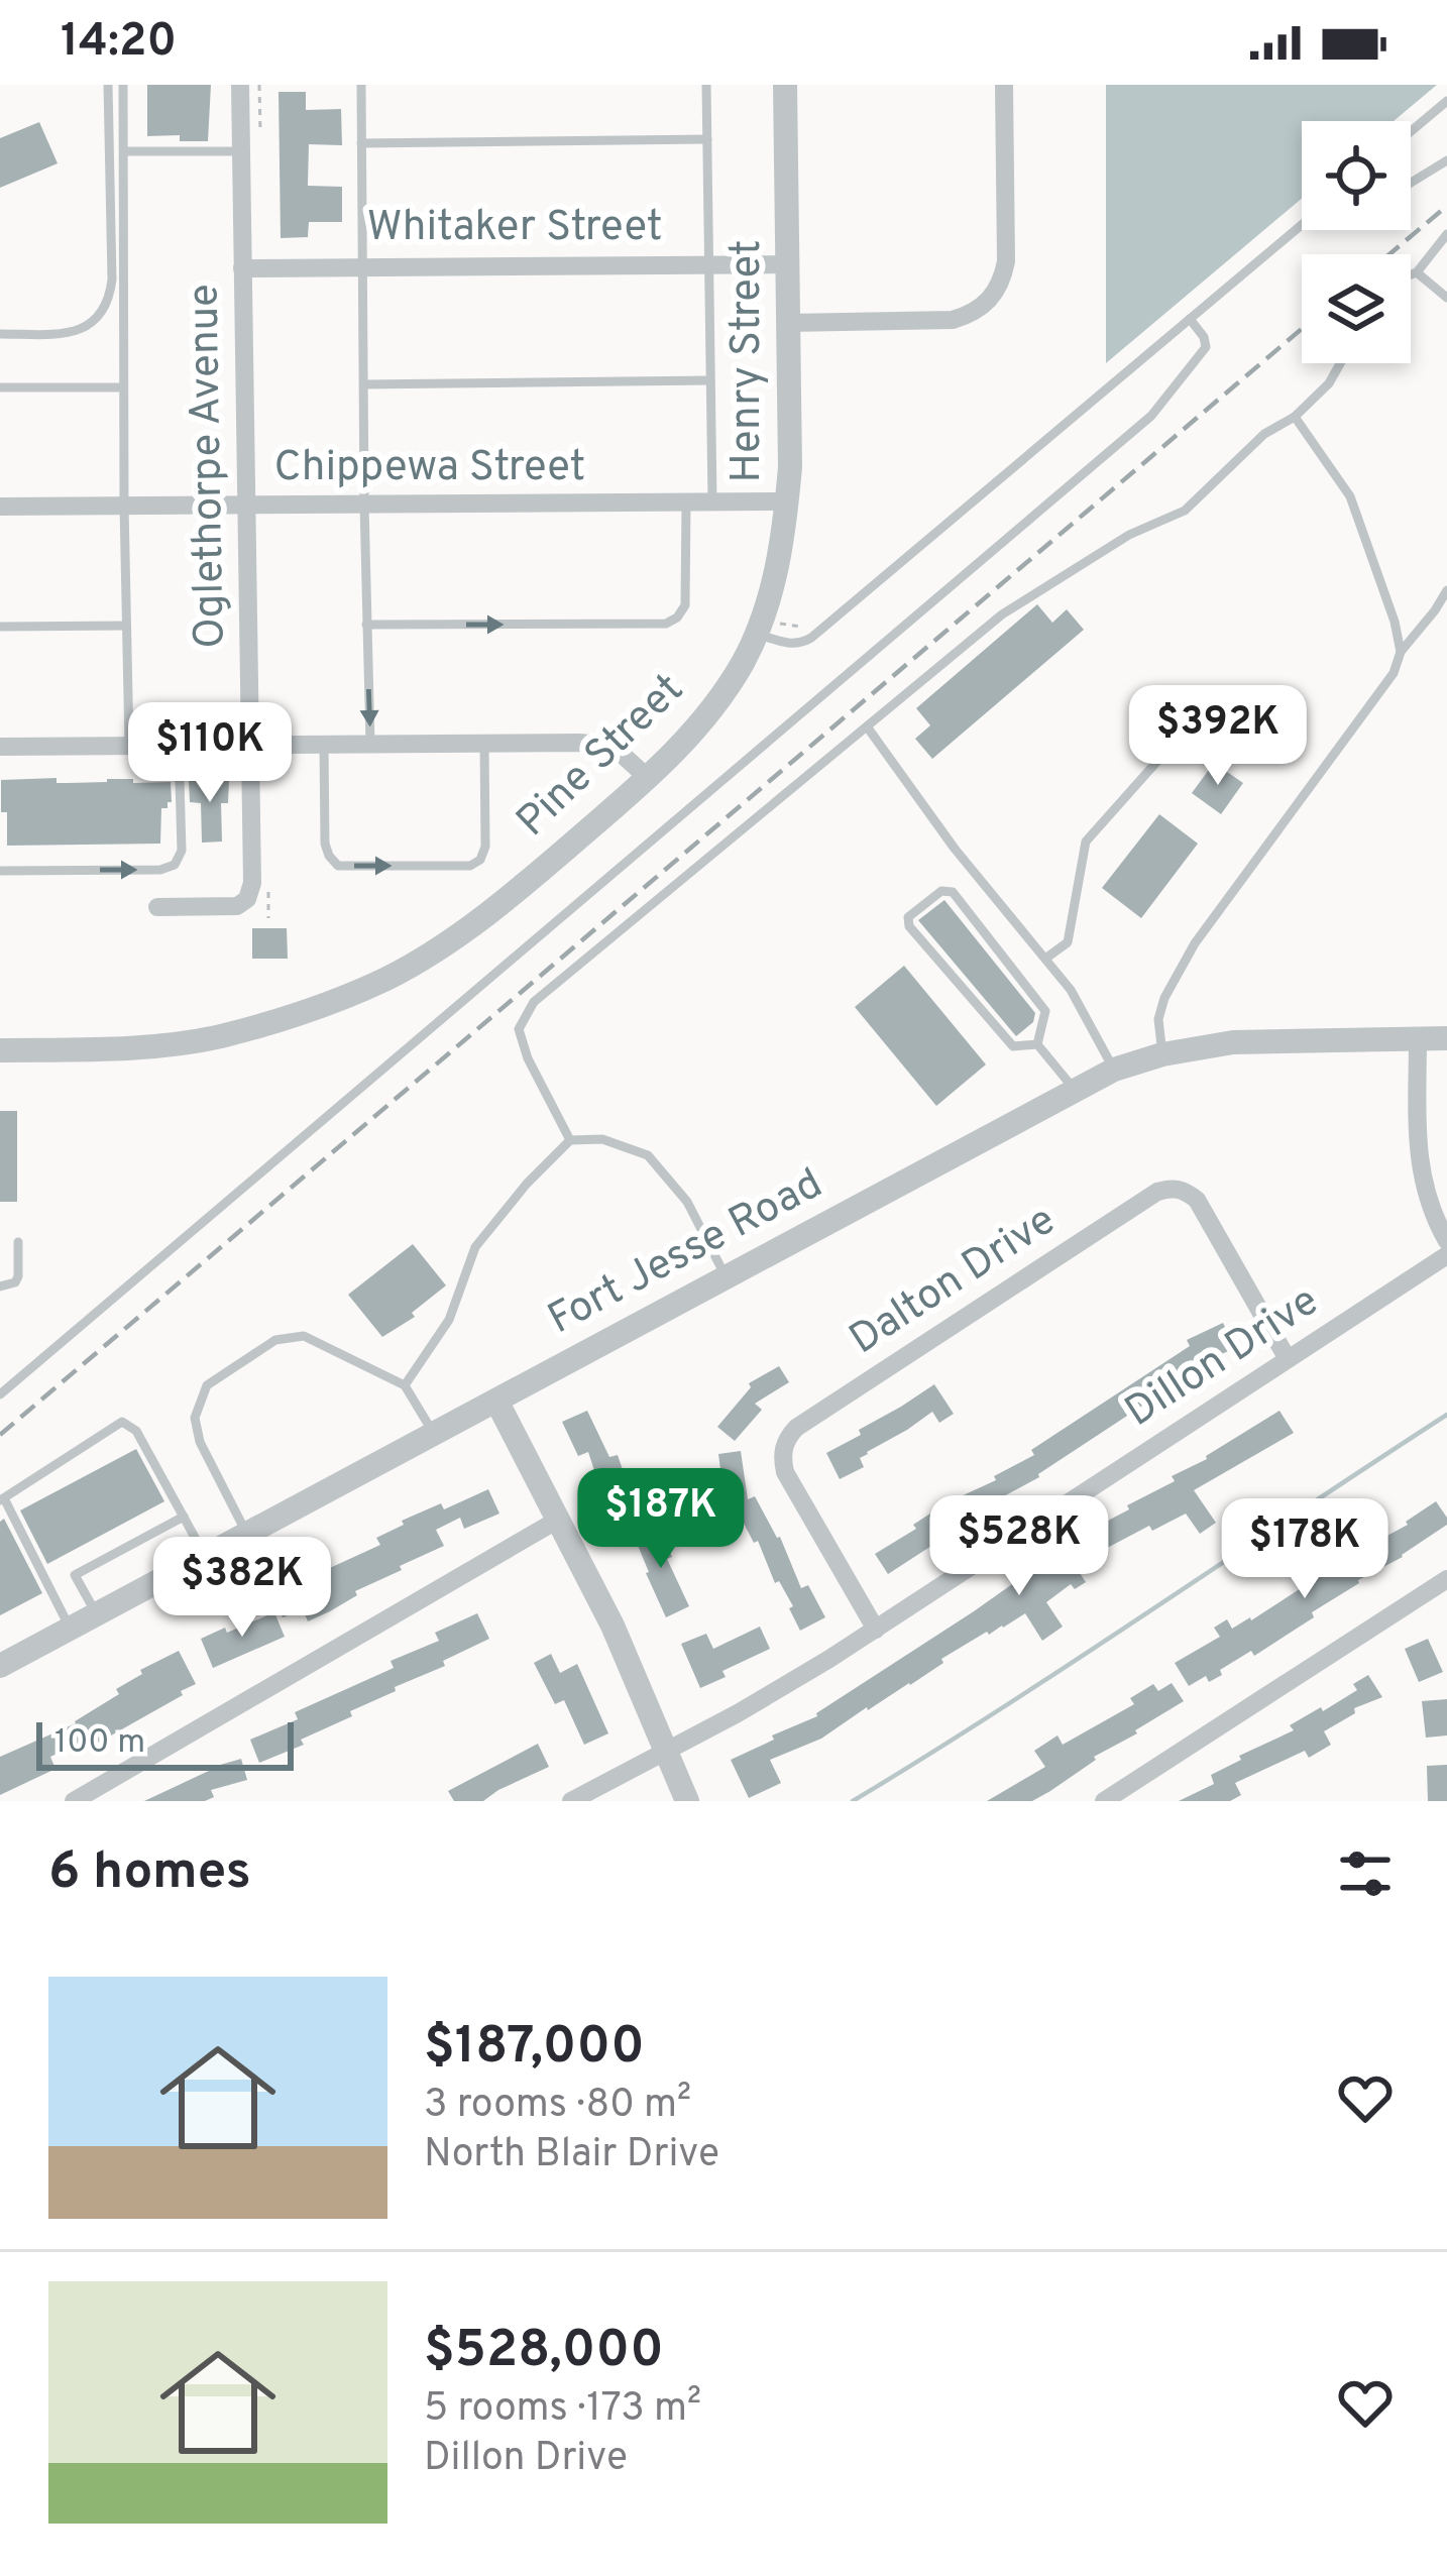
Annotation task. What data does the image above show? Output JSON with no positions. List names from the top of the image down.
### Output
{
  "streets": {
    "street": [
      "Whitaker Street",
      "Henry Street",
      "Oglethorpe Avenue",
      "Chippewa Street",
      "Pine Street",
      "Fort Jesse Road",
      "Dalton Drive",
      "Dillon Drive"
    ]
  },
  "crossings": [
    ["Whitaker Street", "Henry Street"],
    ["Whitaker Street", "Oglethorpe Avenue"],
    ["Henry Street", "Chippewa Street"],
    ["Henry Street", "Pine Street"],
    ["Oglethorpe Avenue", "Chippewa Street"],
    ["Dalton Drive", "Dillon Drive"]
  ],
  "scale_bar": "100 m",
  "page": {
    "status": "14:20",
    "price": [
      "$392K",
      "$110K",
      "$187K",
      "$528K",
      "$178K",
      "$382K"
    ],
    "scale": "100 m",
    "heading": "6 homes",
    "list": [
      {
        "name": "$187,000",
        "note": "3 rooms · 80 m² · North Blair Drive"
      },
      {
        "name": "$528,000",
        "note": "5 rooms · 173 m² · Dillon Drive"
      }
    ]
  }
}
